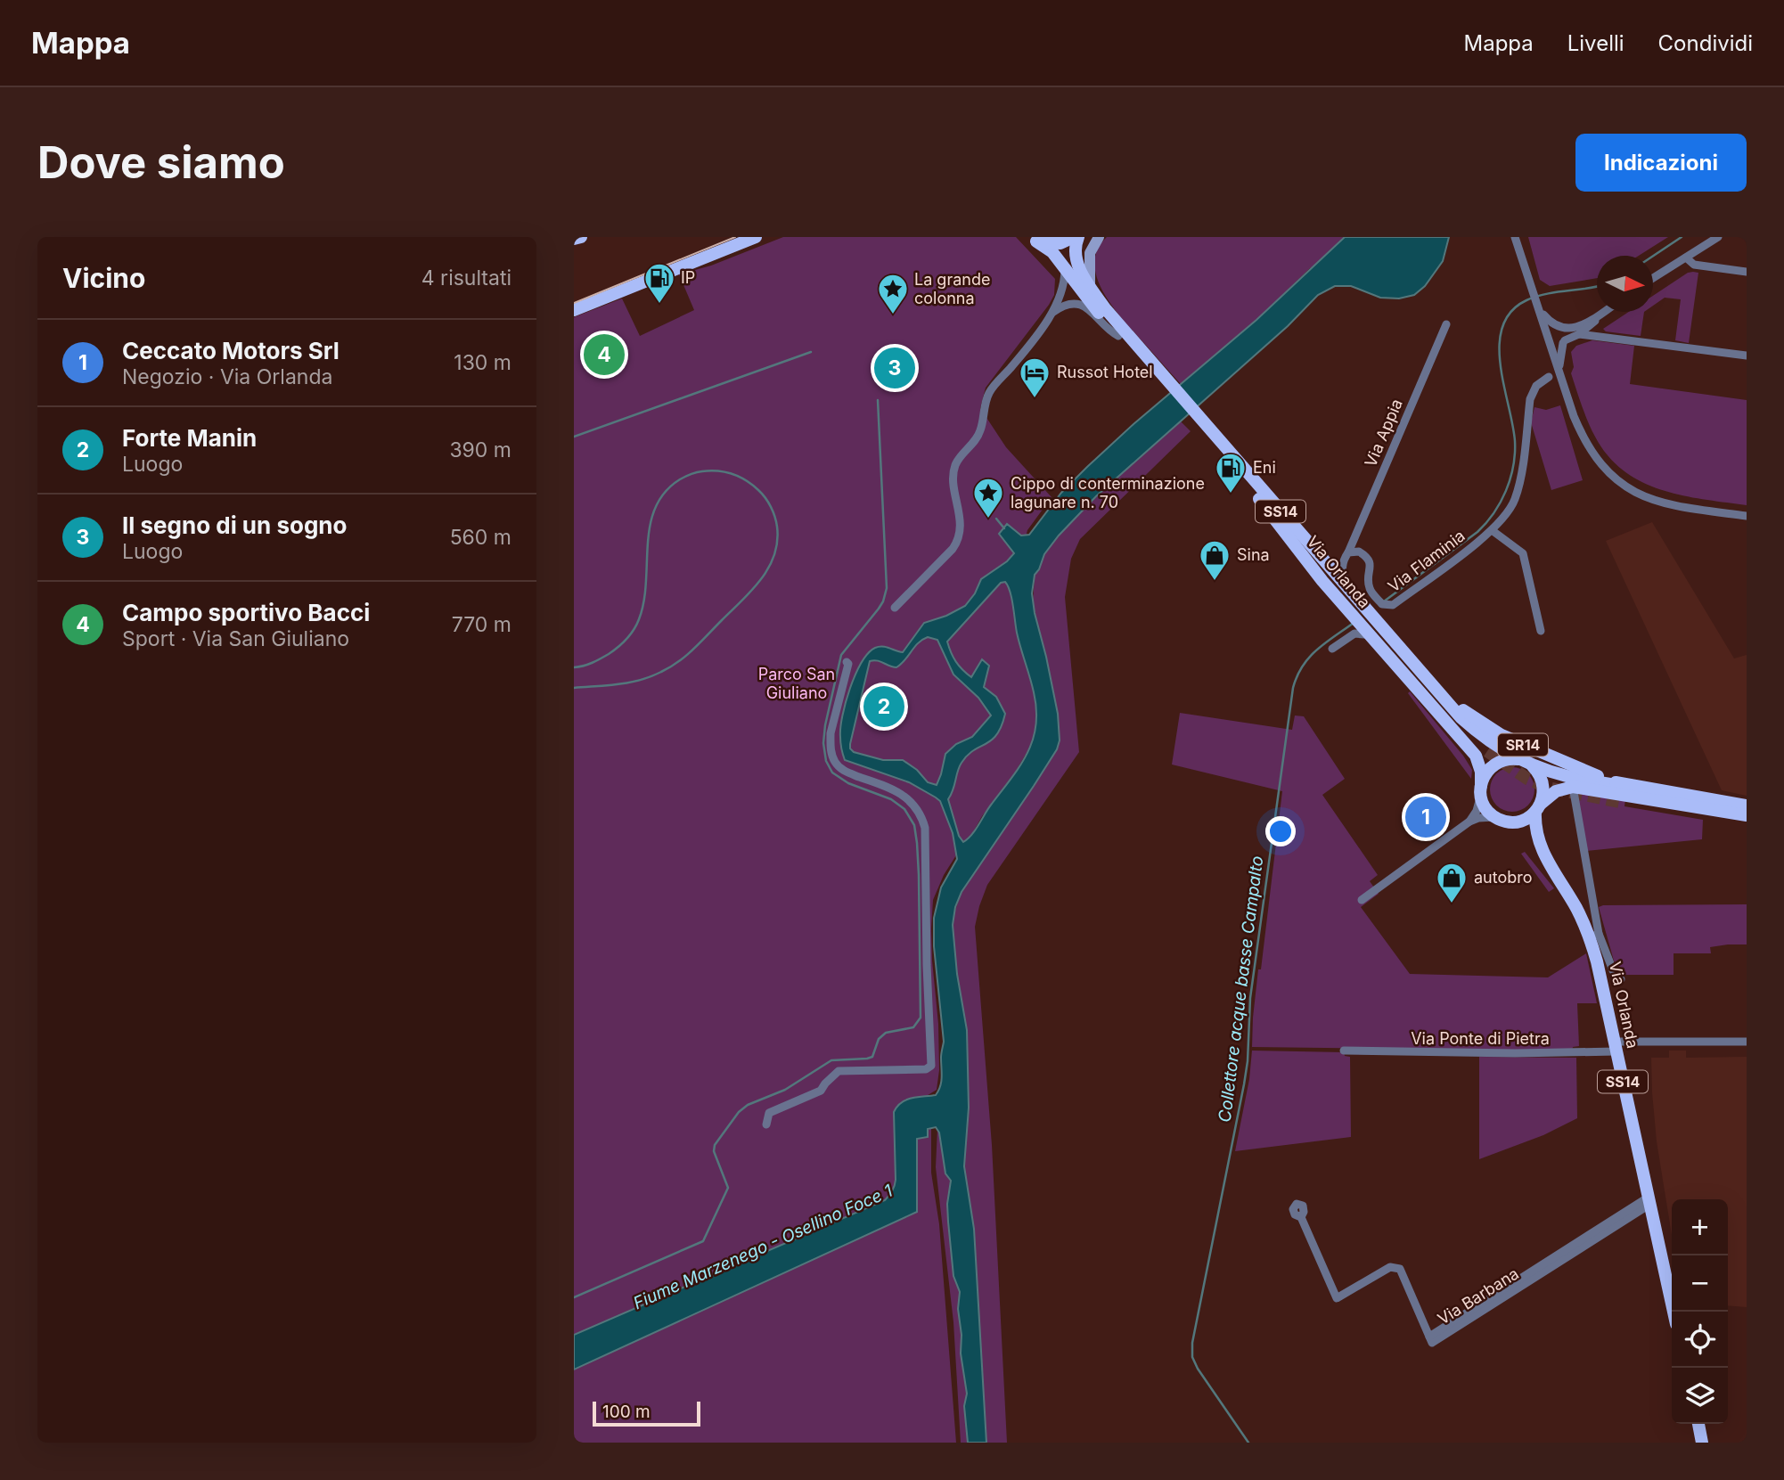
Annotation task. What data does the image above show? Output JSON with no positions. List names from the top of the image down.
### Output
{
  "streets": {
    "main road": ["SS14", "Via Orlanda", "SR14"],
    "street": [
      "Via Appia",
      "Via Flaminia",
      "Via Ponte di Pietra",
      "Via Barbana"
    ]
  },
  "crossings": [
    ["Via Appia", "Via Flaminia"],
    ["SS14", "Via Orlanda"],
    ["SS14", "SR14"],
    ["Via Orlanda", "SR14"],
    ["Via Orlanda", "Via Ponte di Pietra"],
    ["Via Orlanda", "Via Barbana"]
  ],
  "water": ["Collettore acque basse Campalto", "Fiume Marzenego - Osellino Foce 1"],
  "parks": ["Parco San Giuliano"],
  "places": {
    "fuel station": ["IP", "Eni"],
    "place": ["La grande colonna", "Cippo di conterminazione lagunare n. 70"],
    "hotel": ["Russot Hotel"],
    "shop": ["Sina", "autobro"]
  },
  "scale_bar": "100 m",
  "north": "right",
  "page": {
    "header": "Mappa",
    "nav": ["Mappa", "Livelli", "Condividi"],
    "buttons": "Indicazioni",
    "title": "Dove siamo",
    "heading": ["Vicino", "4 risultati"],
    "list": [
      {
        "mark": "1",
        "name": "Ceccato Motors Srl",
        "note": "Negozio · Via Orlanda",
        "value": "130 m"
      },
      {
        "mark": "2",
        "name": "Forte Manin",
        "note": "Luogo",
        "value": "390 m"
      },
      {
        "mark": "3",
        "name": "Il segno di un sogno",
        "note": "Luogo",
        "value": "560 m"
      },
      {
        "mark": "4",
        "name": "Campo sportivo Bacci",
        "note": "Sport · Via San Giuliano",
        "value": "770 m"
      }
    ],
    "pins": [
      "4",
      "3",
      "2",
      "1"
    ],
    "map_buttons": ["+", "−"],
    "scale": "100 m"
  }
}
